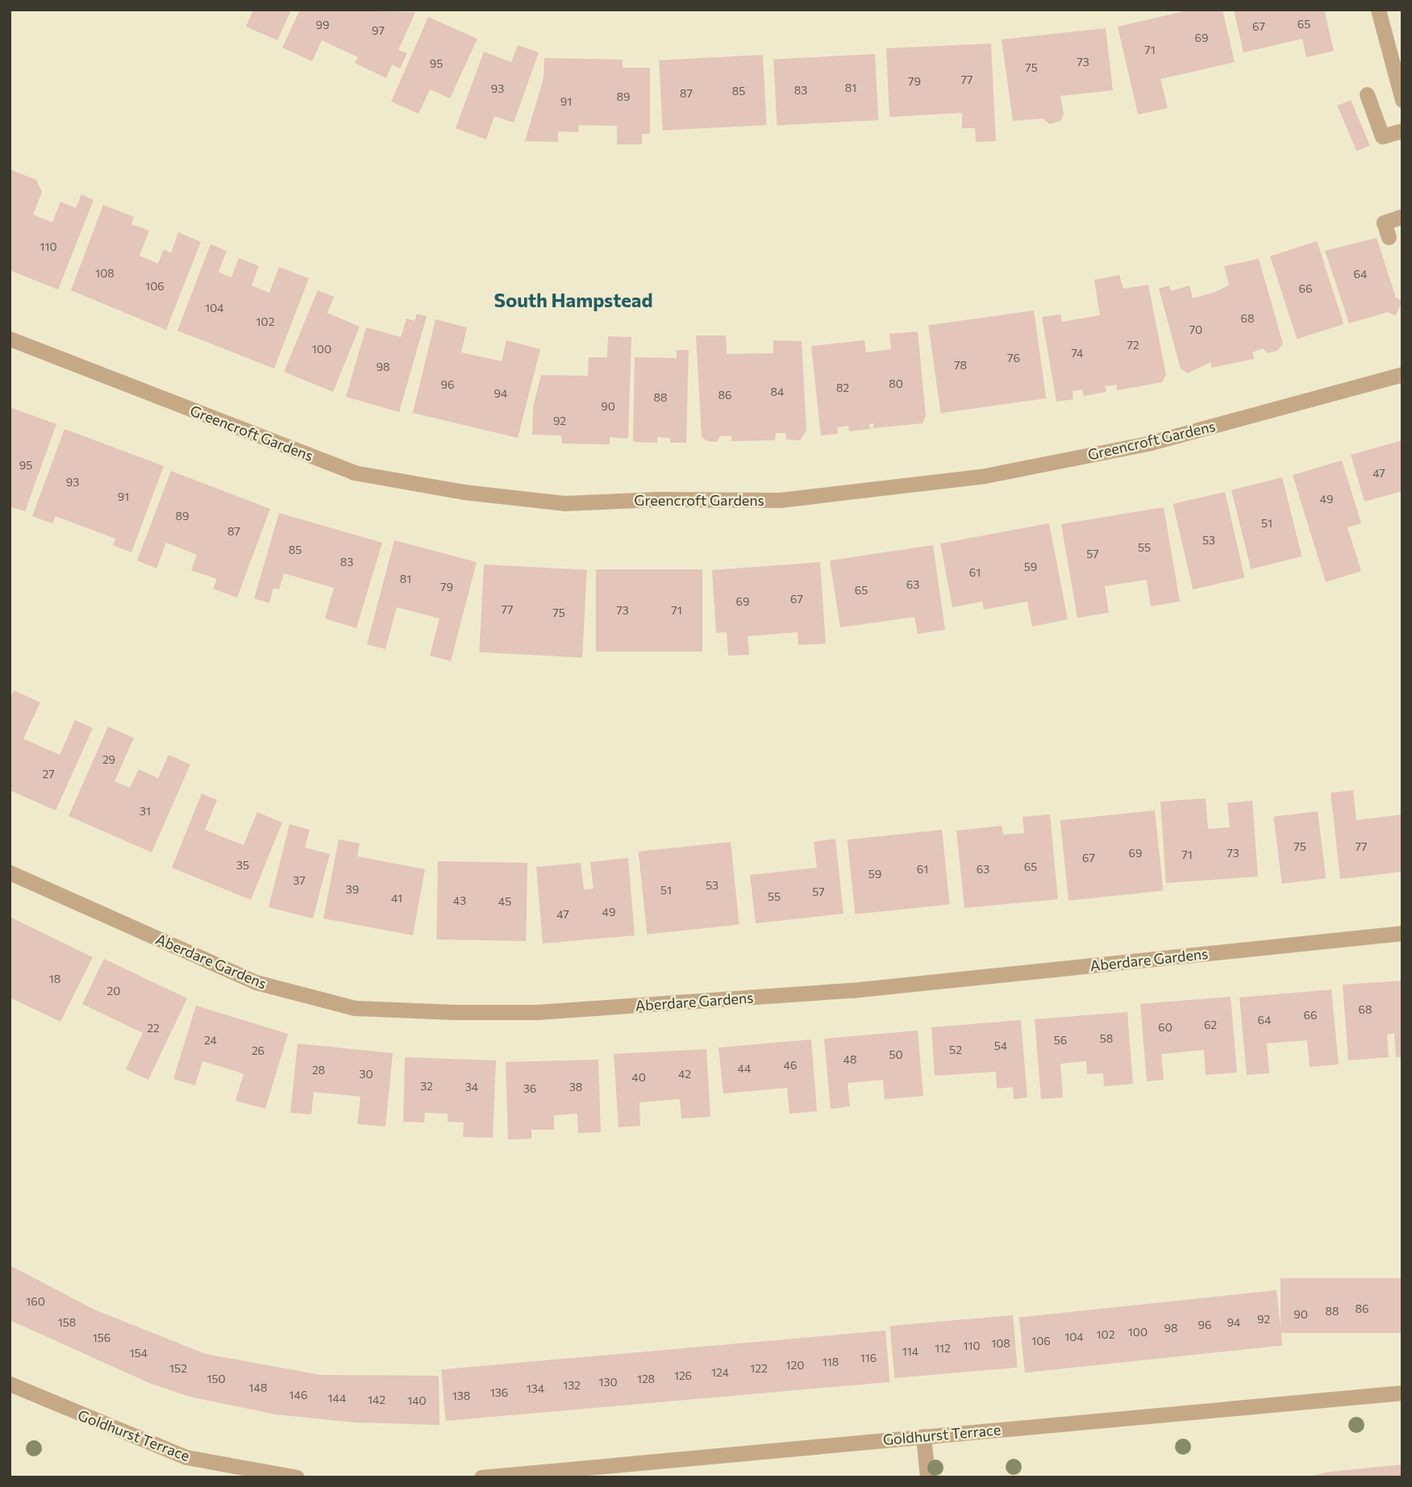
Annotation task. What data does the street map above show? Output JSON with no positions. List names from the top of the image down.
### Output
{
  "streets": {
    "street": ["Greencroft Gardens", "Aberdare Gardens", "Goldhurst Terrace"]
  },
  "districts": ["South Hampstead"],
  "house_numbers": [
    "65",
    "99",
    "67",
    "97",
    "69",
    "71",
    "73",
    "95",
    "75",
    "77",
    "79",
    "81",
    "93",
    "83",
    "85",
    "87",
    "89",
    "91",
    "110",
    "108",
    "64",
    "106",
    "66",
    "104",
    "68",
    "102",
    "70",
    "72",
    "100",
    "74",
    "76",
    "78",
    "98",
    "80",
    "96",
    "82",
    "84",
    "94",
    "86",
    "88",
    "90",
    "92",
    "95",
    "47",
    "93",
    "91",
    "49",
    "89",
    "51",
    "87",
    "53",
    "55",
    "85",
    "57",
    "83",
    "59",
    "61",
    "81",
    "63",
    "79",
    "65",
    "67",
    "69",
    "77",
    "73",
    "71",
    "75",
    "29",
    "27",
    "31",
    "75",
    "77",
    "69",
    "73",
    "71",
    "67",
    "35",
    "65",
    "61",
    "63",
    "59",
    "37",
    "53",
    "39",
    "51",
    "57",
    "55",
    "41",
    "43",
    "45",
    "49",
    "47",
    "18",
    "20",
    "68",
    "66",
    "64",
    "62",
    "60",
    "22",
    "58",
    "24",
    "56",
    "54",
    "52",
    "26",
    "50",
    "48",
    "46",
    "44",
    "28",
    "30",
    "42",
    "40",
    "32",
    "34",
    "38",
    "36",
    "160",
    "86",
    "88",
    "90",
    "92",
    "158",
    "94",
    "96",
    "98",
    "100",
    "102",
    "104",
    "156",
    "106",
    "108",
    "110",
    "112",
    "114",
    "154",
    "116",
    "118",
    "120",
    "152",
    "122",
    "124",
    "126",
    "150",
    "128",
    "130",
    "132",
    "148",
    "134",
    "136",
    "146",
    "138",
    "144",
    "142",
    "140"
  ]
}
